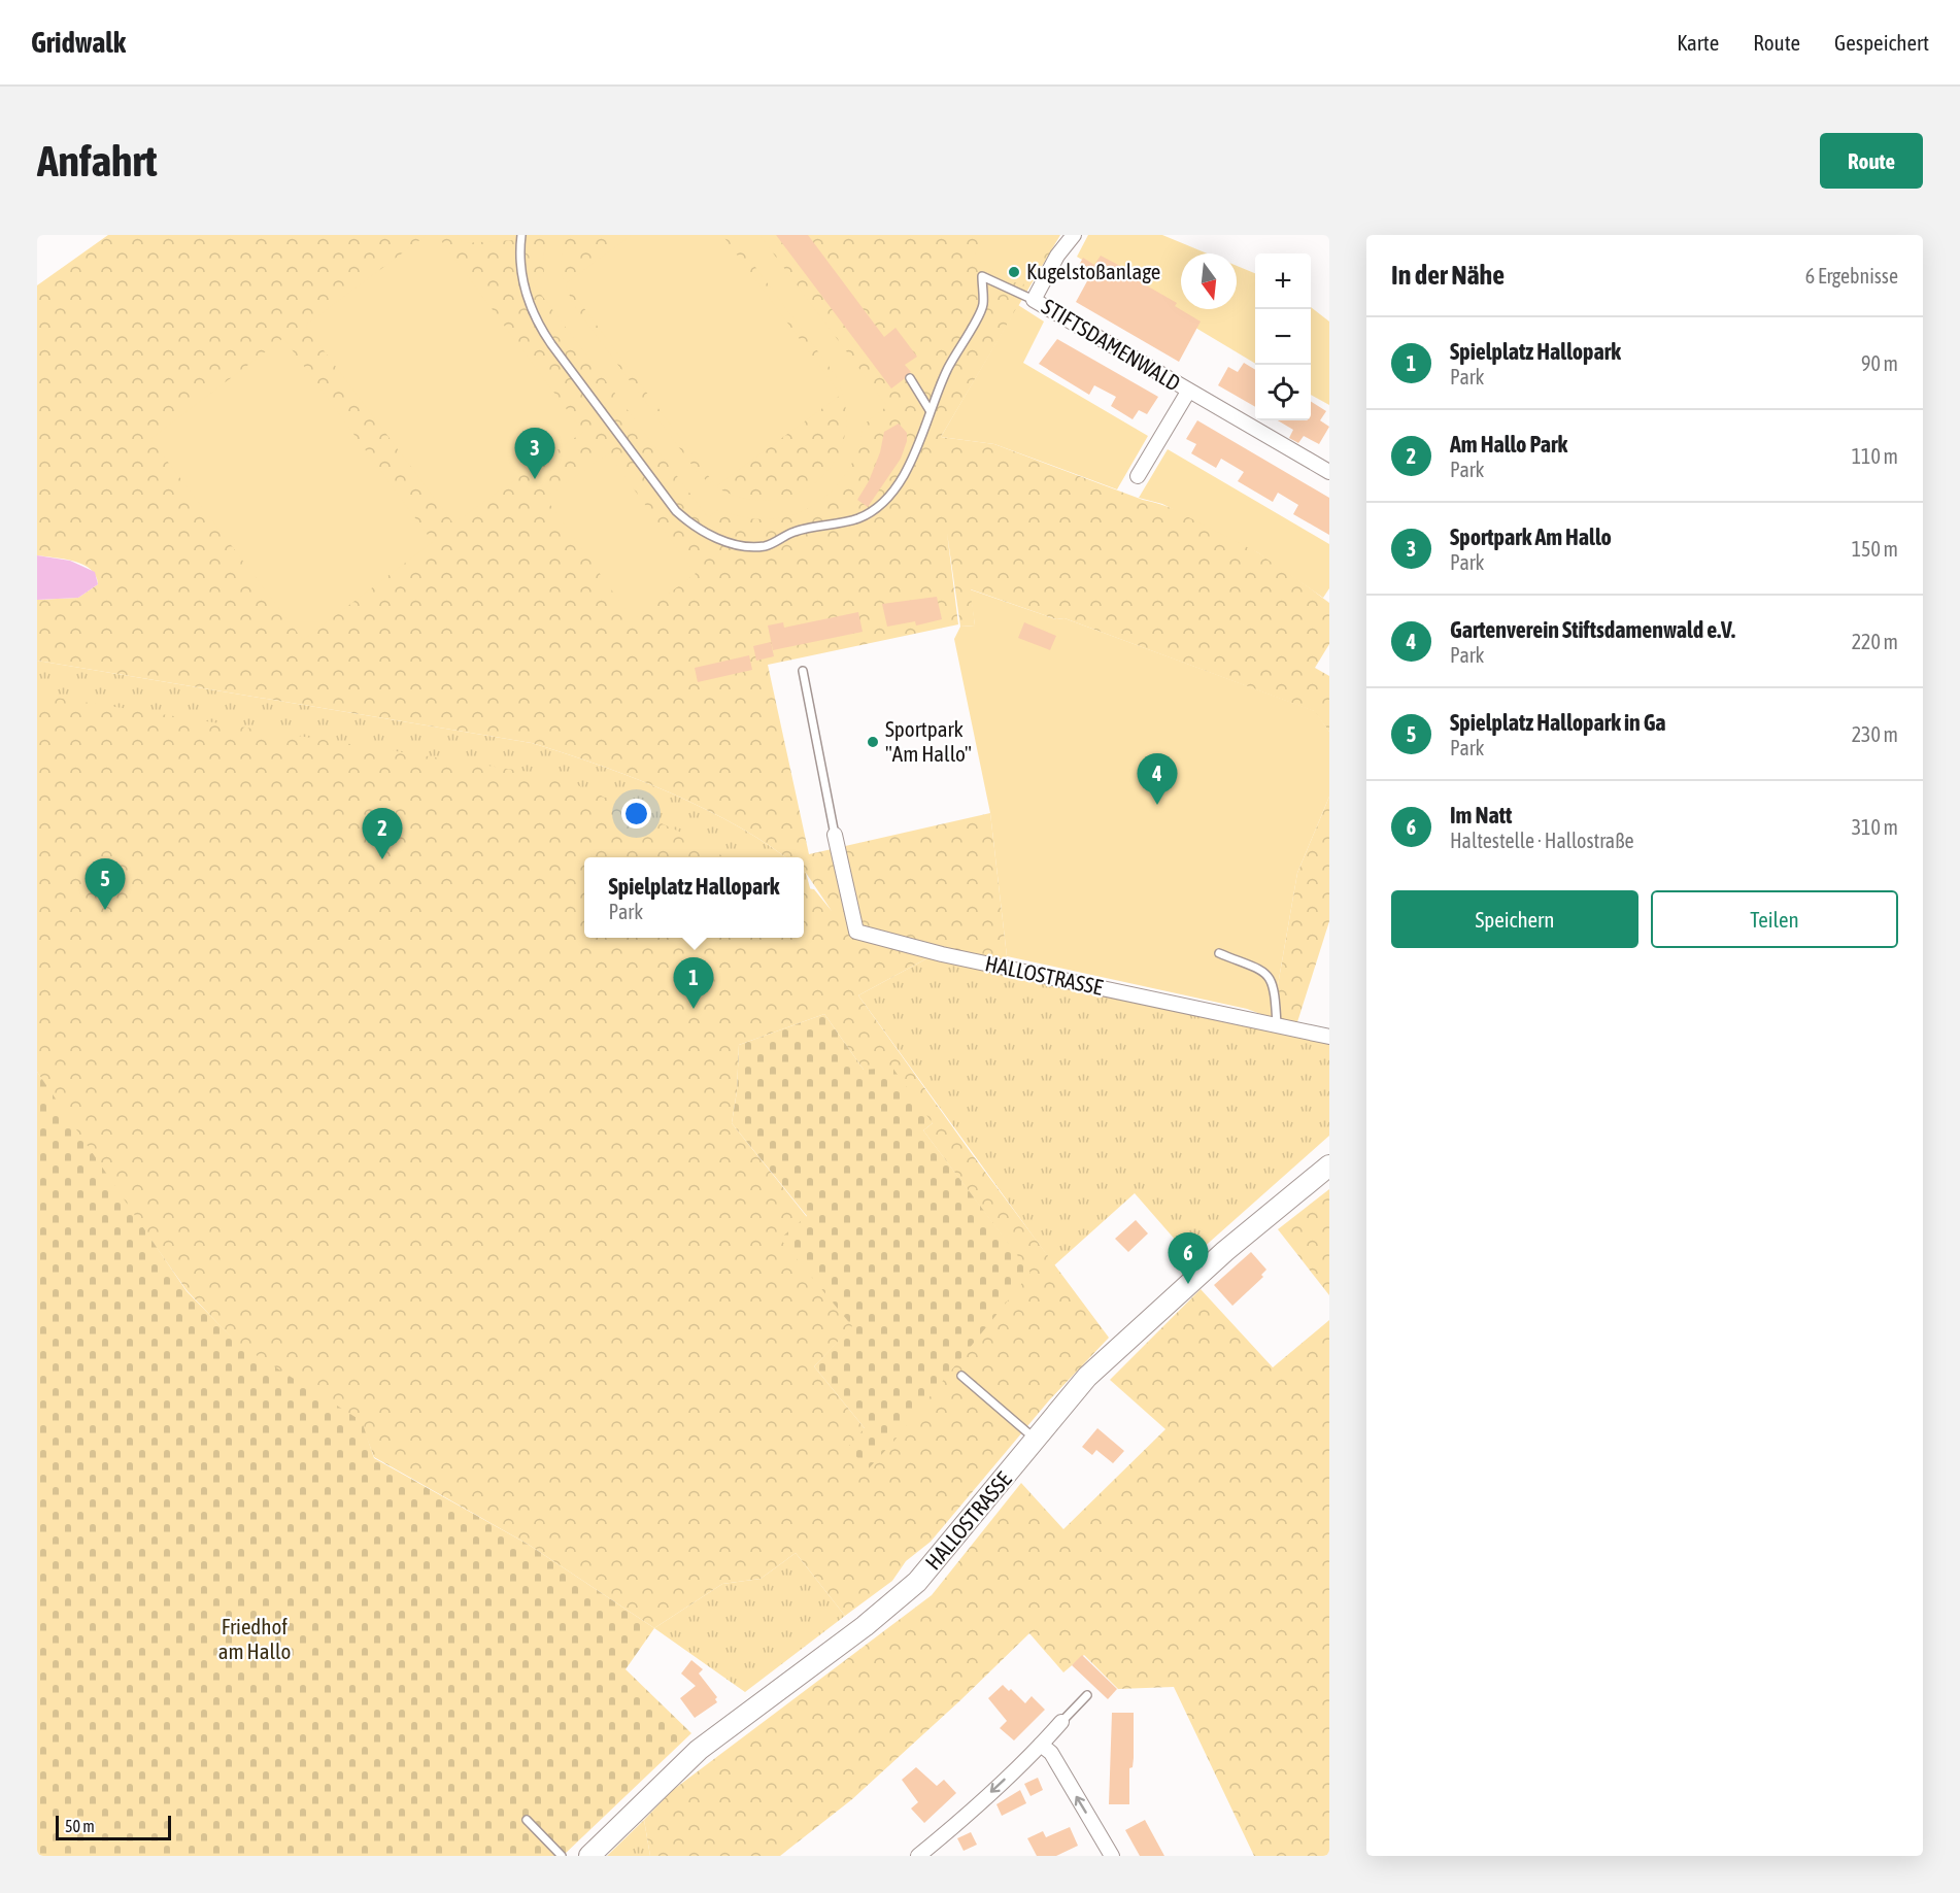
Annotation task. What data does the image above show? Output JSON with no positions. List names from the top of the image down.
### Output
{
  "streets": {
    "main road": ["HALLOSTRASSE"],
    "street": ["STIFTSDAMENWALD"]
  },
  "parks": ["Friedhof am Hallo"],
  "places": ["Kugelstoßanlage", "Sportpark \"Am Hallo\""],
  "scale_bar": "50 m",
  "north": "bottom",
  "page": {
    "header": "Gridwalk",
    "nav": ["Karte", "Route", "Gespeichert"],
    "buttons": [
      "Route",
      ["Speichern", "Teilen"]
    ],
    "title": "Anfahrt",
    "heading": ["In der Nähe", "6 Ergebnisse"],
    "map_buttons": ["+", "−"],
    "list": [
      {
        "mark": "1",
        "name": "Spielplatz Hallopark",
        "note": "Park",
        "value": "90 m"
      },
      {
        "mark": "2",
        "name": "Am Hallo Park",
        "note": "Park",
        "value": "110 m"
      },
      {
        "mark": "3",
        "name": "Sportpark Am Hallo",
        "note": "Park",
        "value": "150 m"
      },
      {
        "mark": "4",
        "name": "Gartenverein Stiftsdamenwald e.V.",
        "note": "Park",
        "value": "220 m"
      },
      {
        "mark": "5",
        "name": "Spielplatz Hallopark in Ga",
        "note": "Park",
        "value": "230 m"
      },
      {
        "mark": "6",
        "name": "Im Natt",
        "note": "Haltestelle · Hallostraße",
        "value": "310 m"
      }
    ],
    "pins": [
      "3",
      "4",
      "2",
      "5",
      "1",
      "6"
    ],
    "popup": ["Spielplatz Hallopark", "Park"],
    "scale": "50 m"
  }
}
